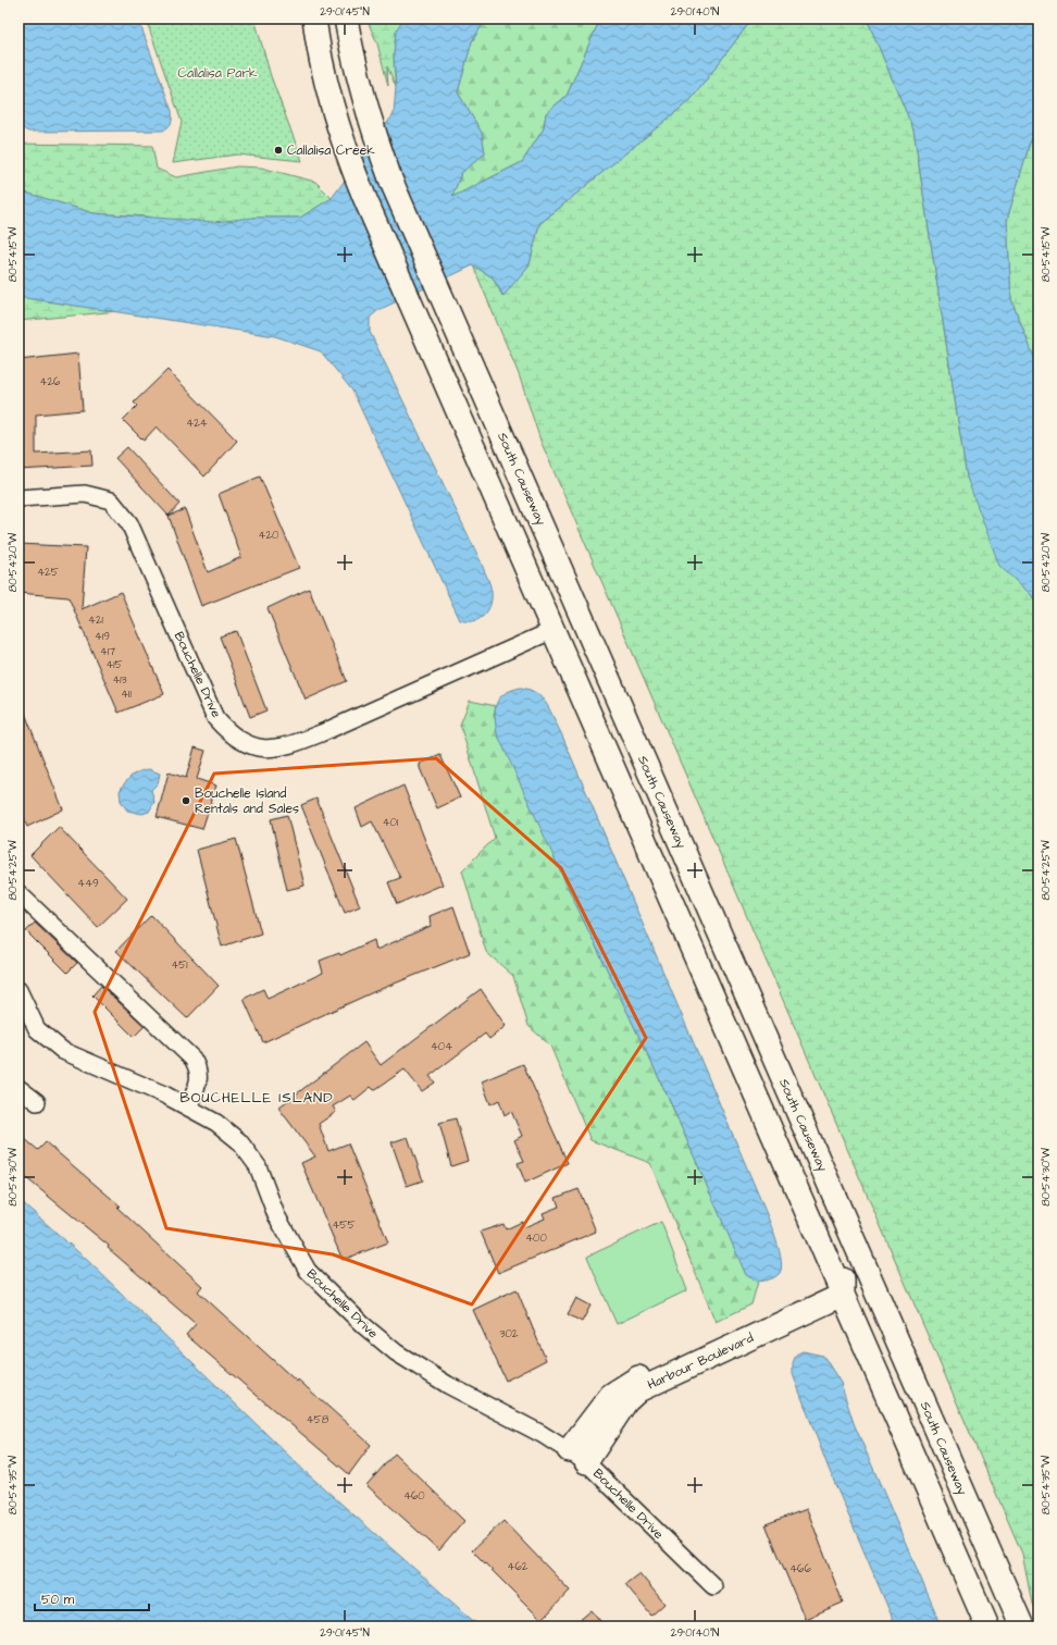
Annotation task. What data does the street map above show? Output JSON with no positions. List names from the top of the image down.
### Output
{
  "streets": {
    "main road": ["South Causeway", "Harbour Boulevard"],
    "street": ["Bouchelle Drive"]
  },
  "crossings": [
    ["Bouchelle Drive", "Harbour Boulevard"]
  ],
  "districts": ["BOUCHELLE ISLAND"],
  "parks": ["Callalisa Park"],
  "places": ["Callalisa Creek", "Bouchelle Island Rentals and Sales"],
  "house_numbers": [
    "426",
    "424",
    "420",
    "425",
    "421",
    "419",
    "417",
    "415",
    "413",
    "411",
    "401",
    "449",
    "451",
    "404",
    "455",
    "400",
    "302",
    "458",
    "460",
    "462",
    "466"
  ],
  "scale_bar": "50 m",
  "coordinates": [
    "29°01'45\"N",
    "29°01'40\"N",
    "80°54'15\"W",
    "80°54'20\"W",
    "80°54'25\"W",
    "80°54'30\"W",
    "80°54'35\"W"
  ]
}
